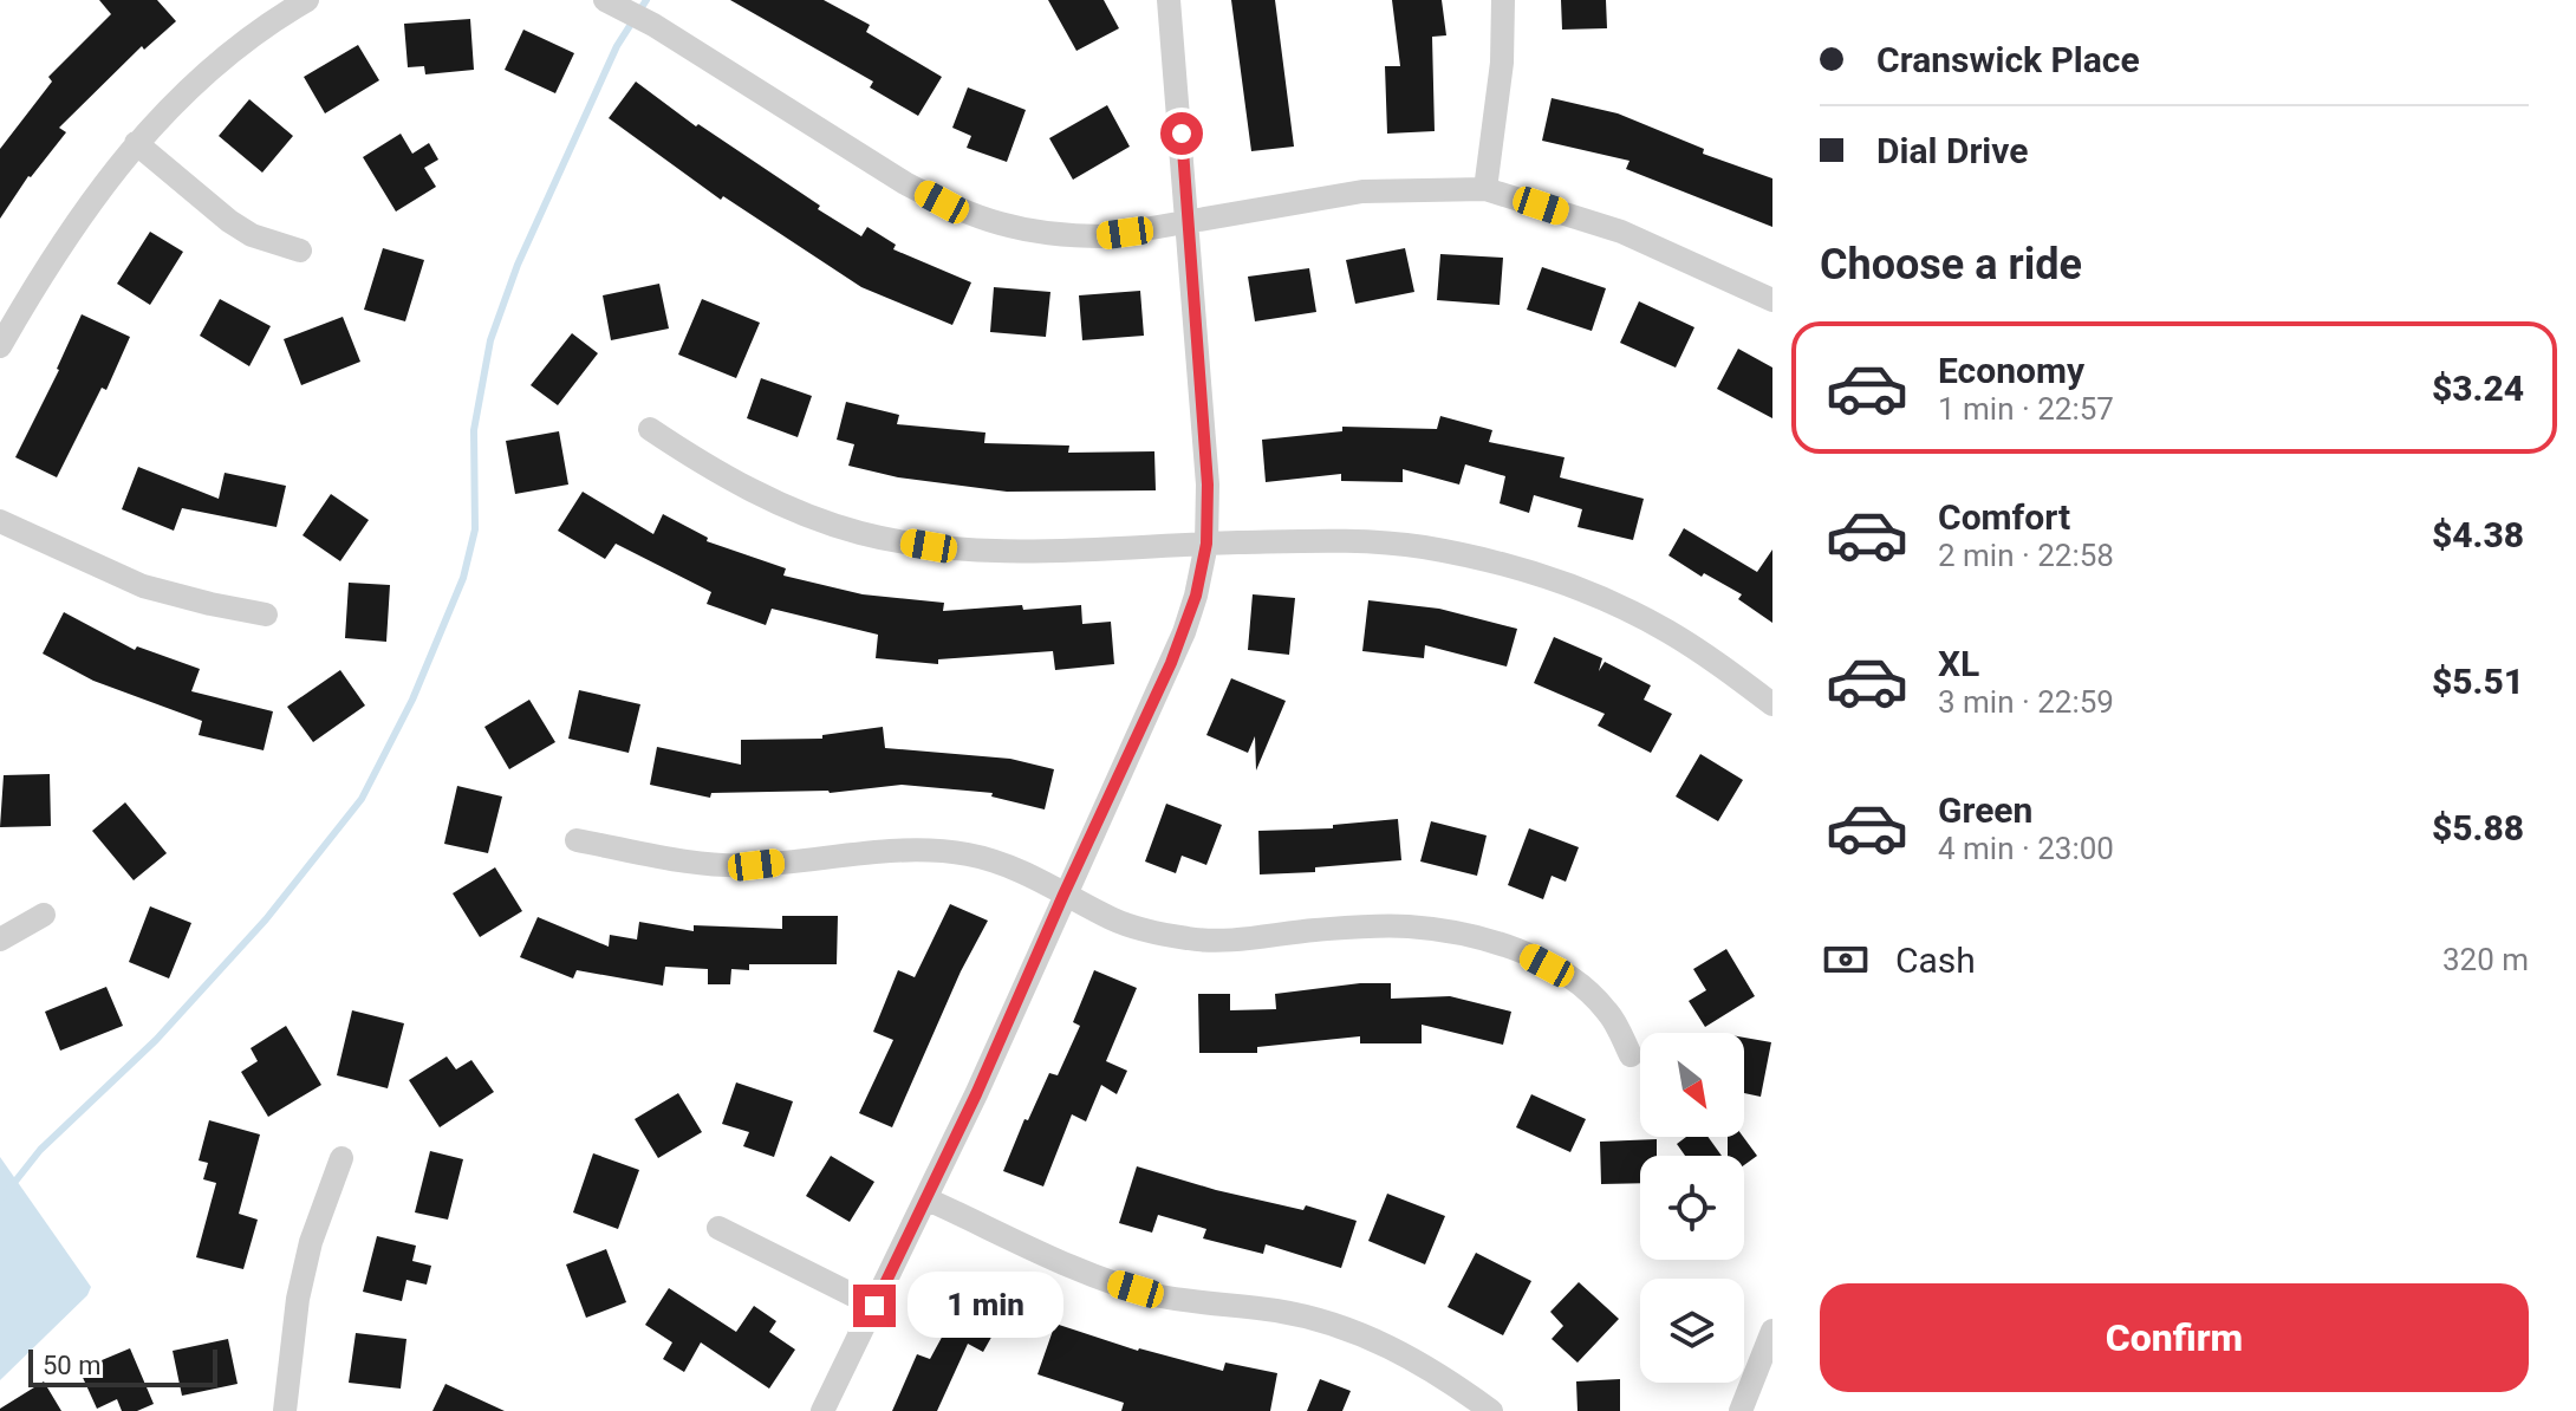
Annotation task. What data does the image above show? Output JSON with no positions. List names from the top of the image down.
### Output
{
  "scale_bar": "50 m",
  "north": "bottom right",
  "page": {
    "banner": ["Cranswick Place", "Dial Drive"],
    "heading": "Choose a ride",
    "list": [
      {
        "name": "Economy",
        "note": "1 min · 22:57",
        "value": "$3.24"
      },
      {
        "name": "Comfort",
        "note": "2 min · 22:58",
        "value": "$4.38"
      },
      {
        "name": "XL",
        "note": "3 min · 22:59",
        "value": "$5.51"
      },
      {
        "name": "Green",
        "note": "4 min · 23:00",
        "value": "$5.88"
      }
    ],
    "pay": ["Cash", "320 m"],
    "buttons": "Confirm",
    "bubble": "1 min",
    "scale": "50 m"
  }
}
